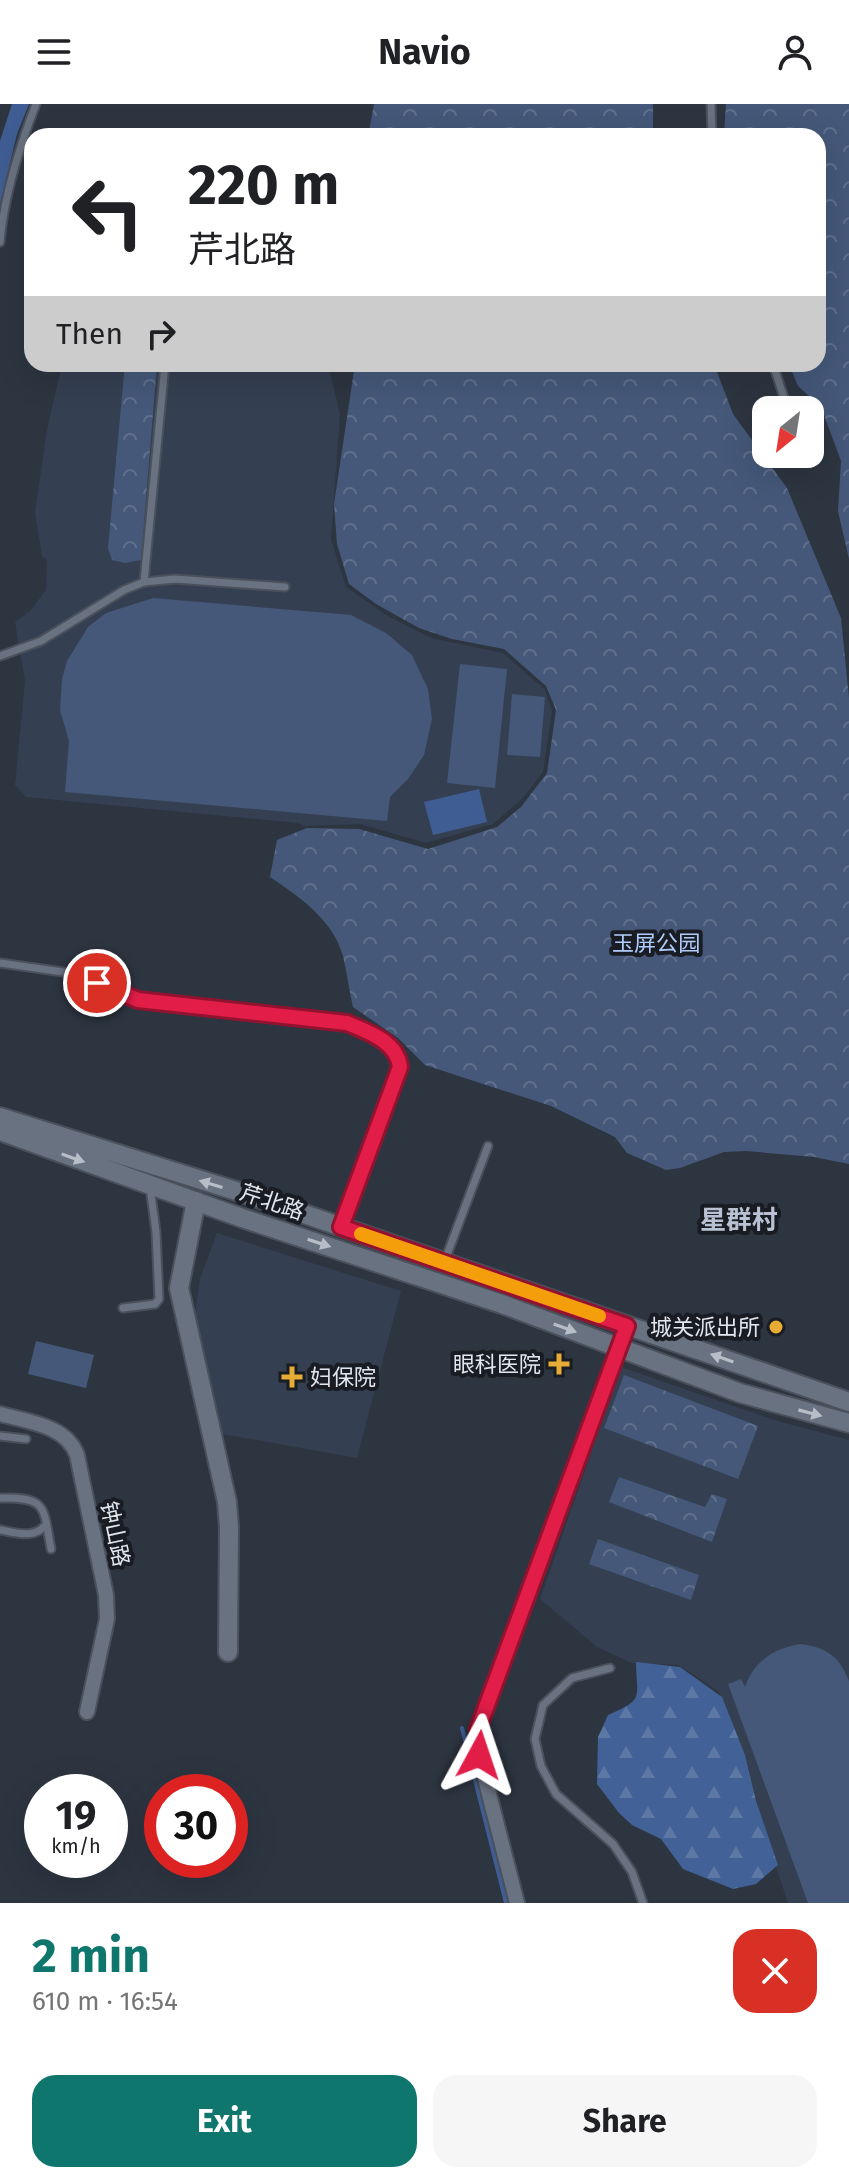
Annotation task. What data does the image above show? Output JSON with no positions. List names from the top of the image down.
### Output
{
  "streets": {
    "main road": ["芹北路"],
    "street": ["钟山路"]
  },
  "districts": ["星群村"],
  "parks": ["玉屏公园"],
  "places": {
    "other": ["城关派出所"],
    "health": ["眼科医院", "妇保院"]
  },
  "north": "bottom left",
  "page": {
    "header": "Navio",
    "turn": ["220 m", "芹北路"],
    "then": "Then",
    "speed": "19 km/h",
    "limit": "30",
    "heading": ["2 min", "610 m · 16:54"],
    "buttons": ["Exit", "Share"]
  }
}
